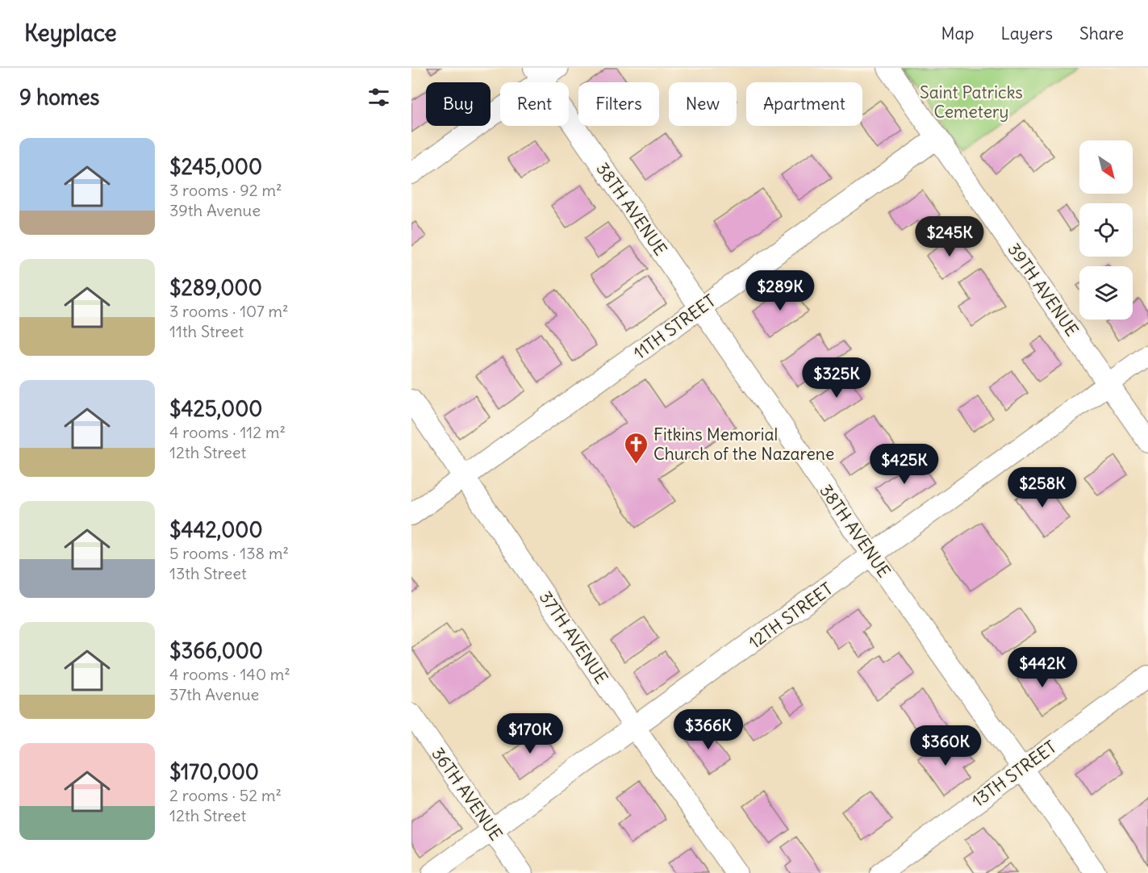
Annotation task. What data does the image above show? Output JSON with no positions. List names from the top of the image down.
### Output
{
  "streets": {
    "street": [
      "38TH AVENUE",
      "39TH AVENUE",
      "11TH STREET",
      "12TH STREET",
      "37TH AVENUE",
      "13TH STREET",
      "36TH AVENUE"
    ]
  },
  "crossings": [
    ["38TH AVENUE", "11TH STREET"],
    ["38TH AVENUE", "12TH STREET"],
    ["38TH AVENUE", "13TH STREET"],
    ["39TH AVENUE", "11TH STREET"],
    ["39TH AVENUE", "12TH STREET"],
    ["11TH STREET", "37TH AVENUE"],
    ["12TH STREET", "37TH AVENUE"],
    ["12TH STREET", "36TH AVENUE"]
  ],
  "parks": ["Saint Patricks Cemetery"],
  "places": {
    "church": ["Fitkins Memorial Church of the Nazarene"]
  },
  "north": "bottom right",
  "page": {
    "header": "Keyplace",
    "nav": ["Map", "Layers", "Share"],
    "heading": "9 homes",
    "chip": [
      "Buy",
      "Rent",
      "Filters",
      "New",
      "Apartment"
    ],
    "list": [
      {
        "name": "$245,000",
        "note": "3 rooms · 92 m² · 39th Avenue"
      },
      {
        "name": "$289,000",
        "note": "3 rooms · 107 m² · 11th Street"
      },
      {
        "name": "$425,000",
        "note": "4 rooms · 112 m² · 12th Street"
      },
      {
        "name": "$442,000",
        "note": "5 rooms · 138 m² · 13th Street"
      },
      {
        "name": "$366,000",
        "note": "4 rooms · 140 m² · 37th Avenue"
      },
      {
        "name": "$170,000",
        "note": "2 rooms · 52 m² · 12th Street"
      }
    ],
    "price": [
      "$245K",
      "$289K",
      "$325K",
      "$425K",
      "$258K",
      "$442K",
      "$366K",
      "$170K",
      "$360K"
    ]
  }
}
